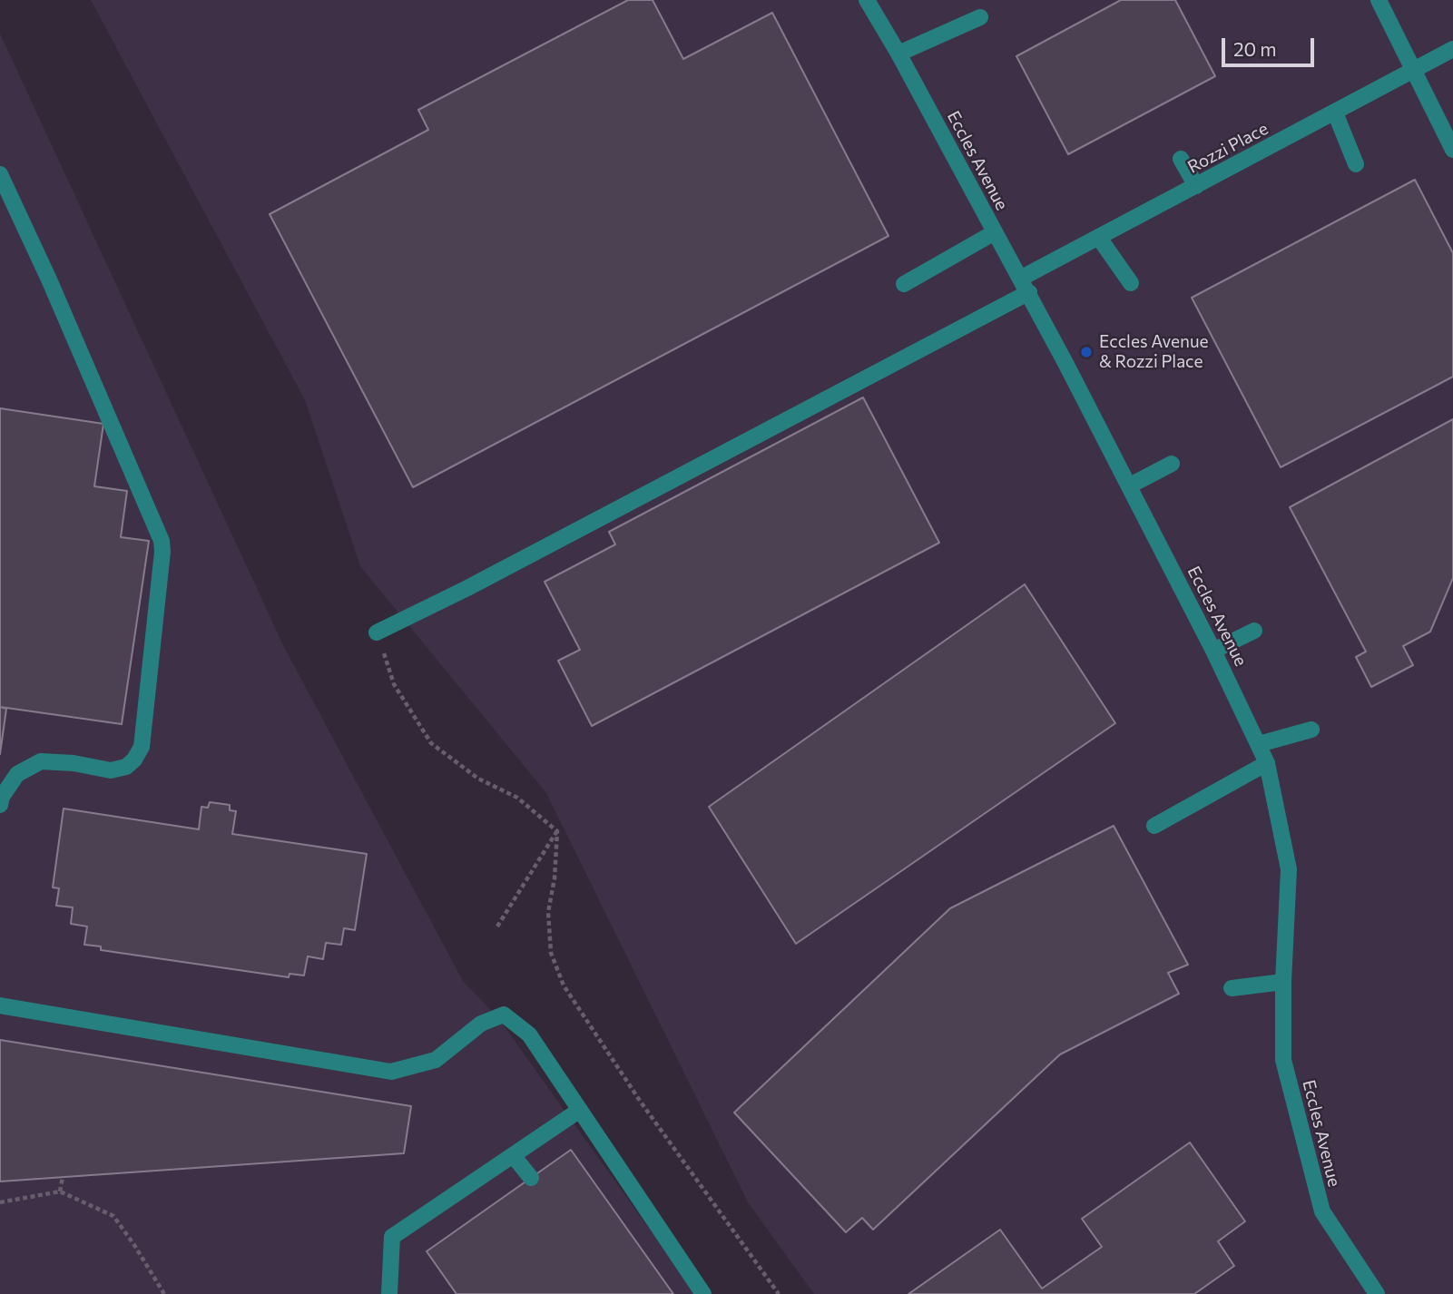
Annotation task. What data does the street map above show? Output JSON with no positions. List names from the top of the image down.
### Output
{
  "streets": {
    "street": ["Rozzi Place", "Eccles Avenue"]
  },
  "crossings": [
    ["Rozzi Place", "Eccles Avenue"]
  ],
  "places": ["Eccles Avenue & Rozzi Place"],
  "scale_bar": "20 m"
}
